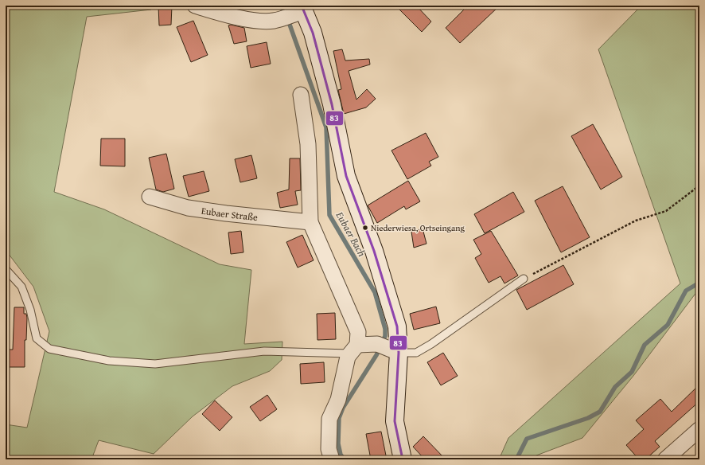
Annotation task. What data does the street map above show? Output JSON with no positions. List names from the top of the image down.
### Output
{
  "streets": {
    "street": ["Eubaer Straße"]
  },
  "water": ["Eubaer Bach"],
  "places": ["Niederwiesa, Ortseingang"],
  "lines": ["transit line 83"]
}
